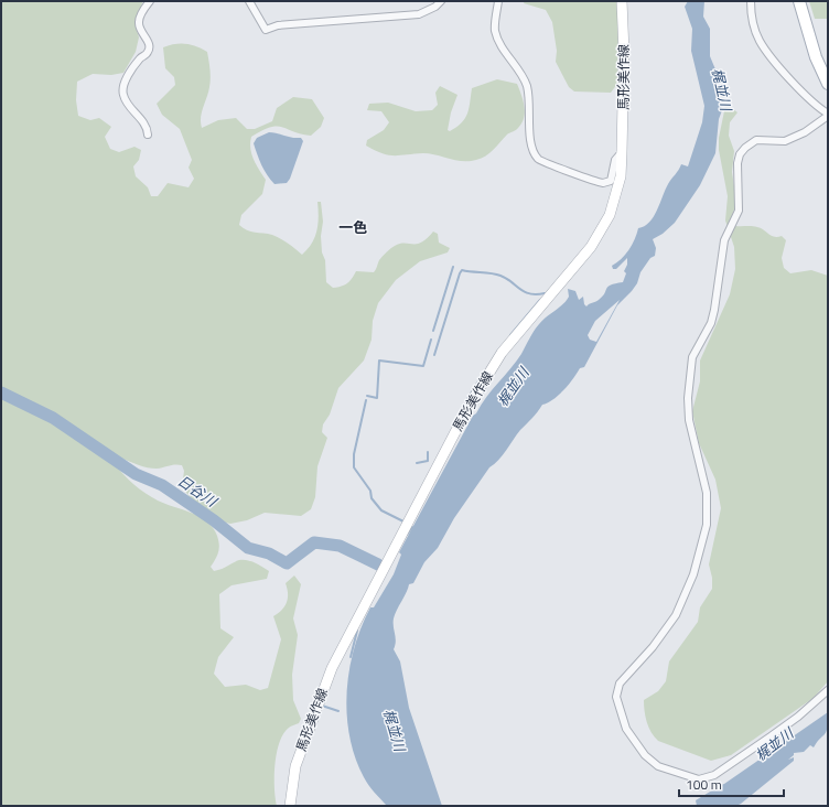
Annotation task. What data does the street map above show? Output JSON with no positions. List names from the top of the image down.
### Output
{
  "streets": {
    "main road": ["馬形美作線"]
  },
  "districts": ["一色"],
  "water": ["梶並川", "日谷川"],
  "scale_bar": "100 m"
}
